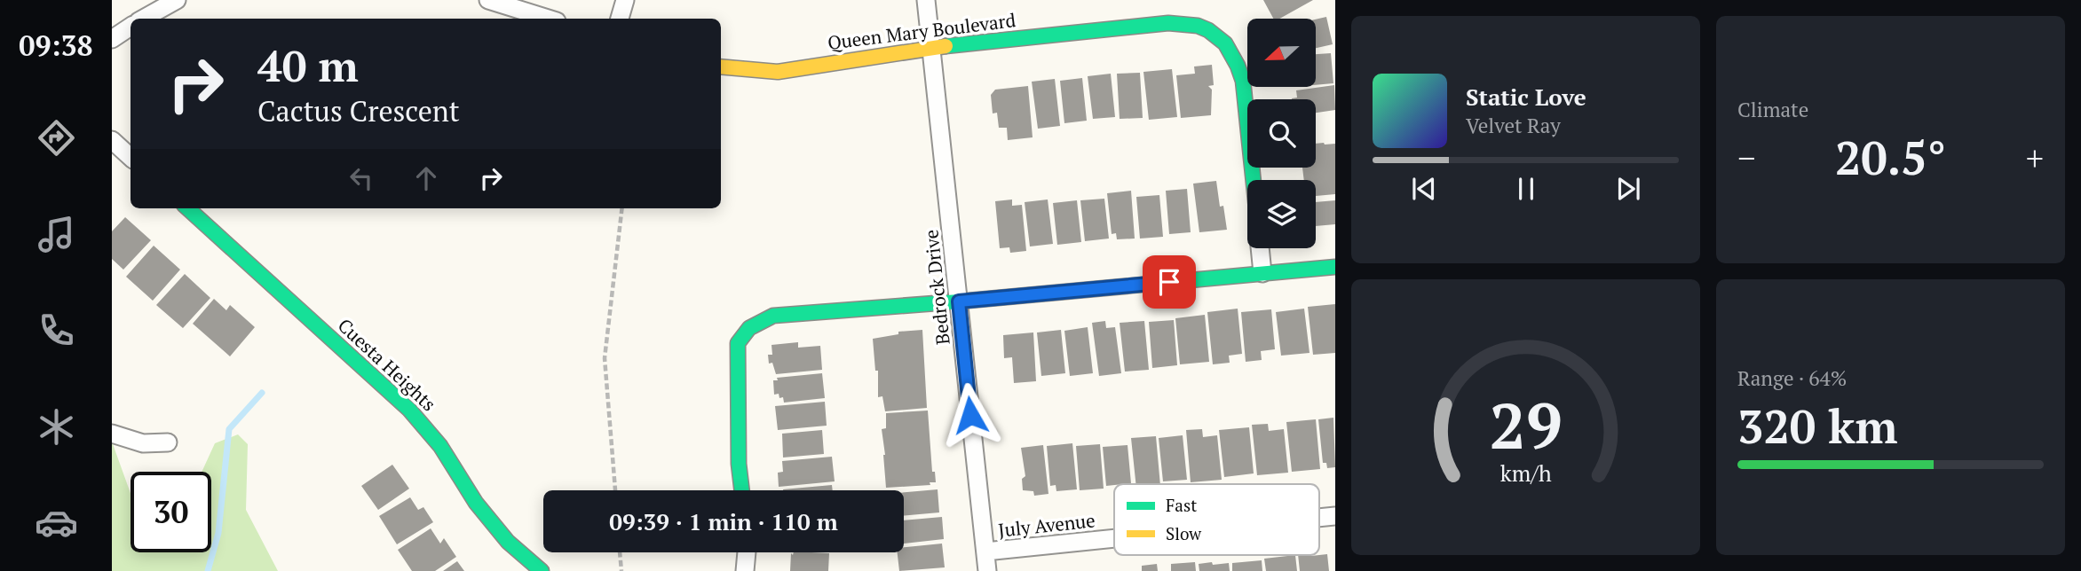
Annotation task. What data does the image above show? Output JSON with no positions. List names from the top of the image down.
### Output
{
  "streets": {
    "street": [
      "Queen Mary Boulevard",
      "Bedrock Drive",
      "Cuesta Heights",
      "July Avenue"
    ]
  },
  "crossings": [
    ["Queen Mary Boulevard", "Bedrock Drive"],
    ["Bedrock Drive", "July Avenue"]
  ],
  "legend": ["Fast", "Slow"],
  "north": "left",
  "page": {
    "tabs": "09:38",
    "tile": [
      "Climate",
      ["Range · 64%", "320 km"]
    ],
    "turn": ["40 m", "Cactus Crescent"],
    "song": ["Static Love", "Velvet Ray"],
    "heat": ["−", "20.5°", "+"],
    "limit": "30",
    "trip": "09:39 · 1 min · 110 m",
    "gauge": ["29", "km/h"]
  }
}
